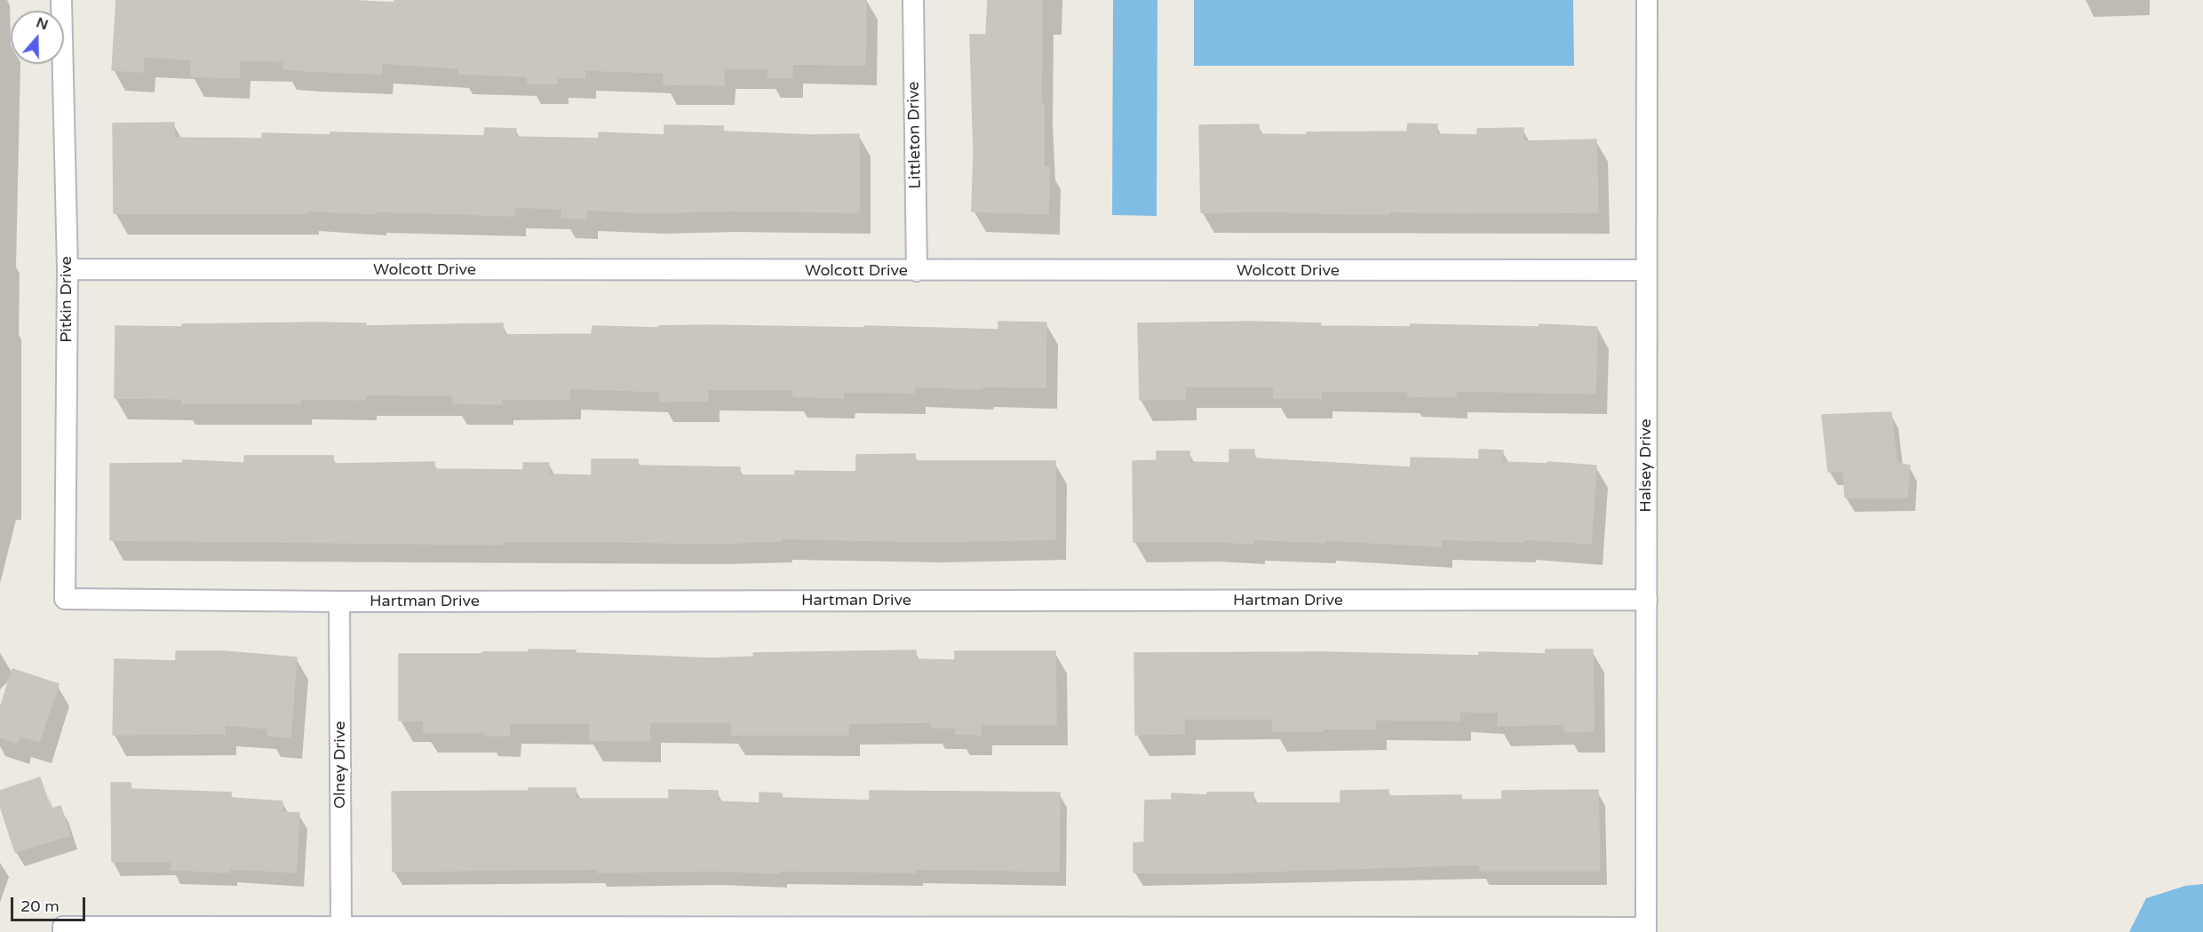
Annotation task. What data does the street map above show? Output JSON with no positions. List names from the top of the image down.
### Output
{
  "streets": {
    "street": [
      "Littleton Drive",
      "Wolcott Drive",
      "Pitkin Drive",
      "Halsey Drive",
      "Hartman Drive",
      "Olney Drive"
    ]
  },
  "crossings": [
    ["Littleton Drive", "Wolcott Drive"],
    ["Wolcott Drive", "Pitkin Drive"],
    ["Wolcott Drive", "Halsey Drive"],
    ["Pitkin Drive", "Hartman Drive"],
    ["Halsey Drive", "Hartman Drive"],
    ["Hartman Drive", "Olney Drive"]
  ],
  "scale_bar": "20 m",
  "north": "top"
}
